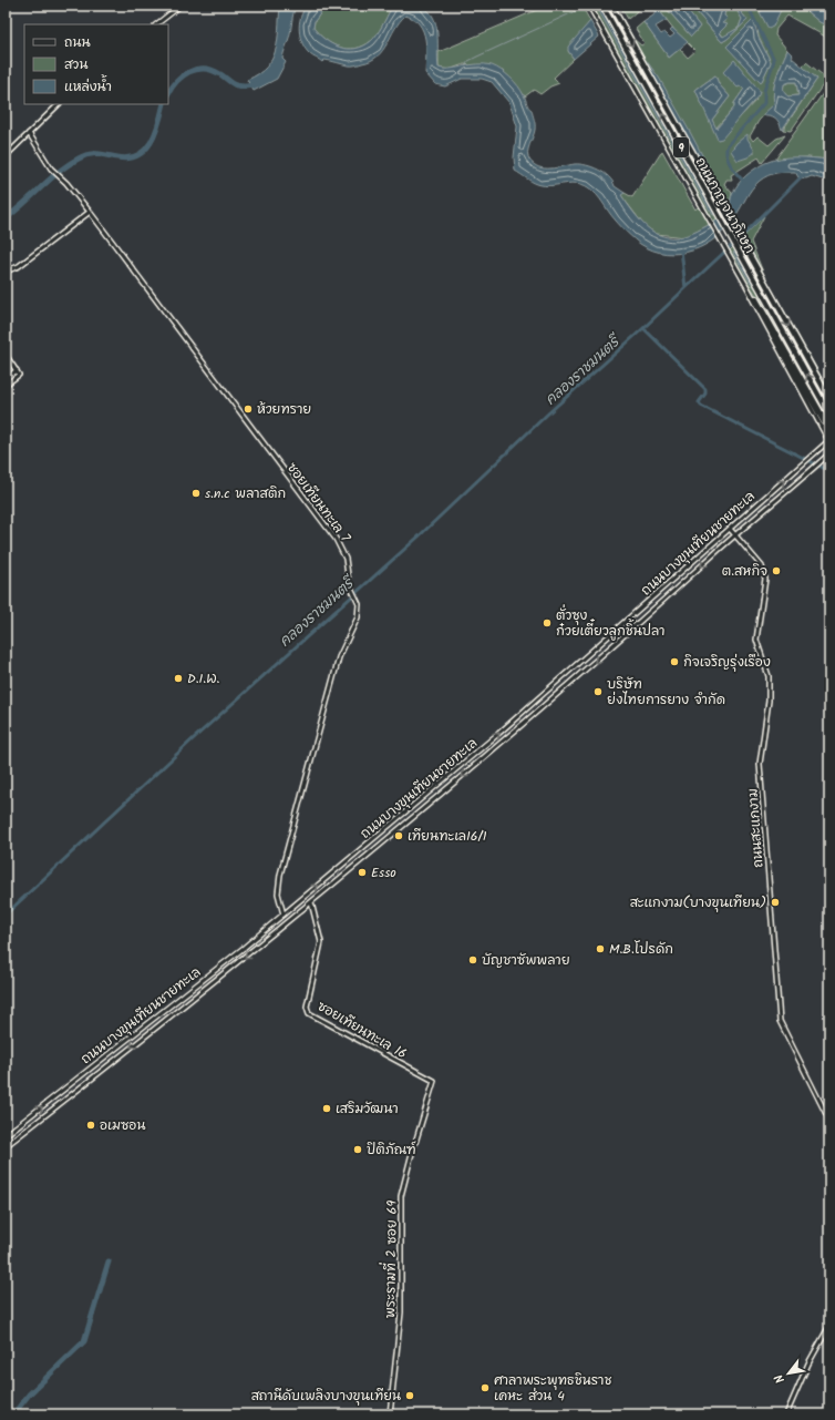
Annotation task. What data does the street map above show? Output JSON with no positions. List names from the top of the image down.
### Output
{
  "streets": {
    "highway": ["9", "ถนนกาญจนาภิเษก"],
    "main road": [
      "ซอยเทียนทะเล 7",
      "ถนนบางขุนเทียนชายทะเล",
      "ถนนสะแกงาม",
      "ซอยเทียนทะเล 16",
      "พระรามที่ 2 ซอย 69"
    ]
  },
  "crossings": [
    ["ซอยเทียนทะเล 7", "ถนนบางขุนเทียนชายทะเล"],
    ["ถนนบางขุนเทียนชายทะเล", "ถนนสะแกงาม"],
    ["ถนนบางขุนเทียนชายทะเล", "ซอยเทียนทะเล 16"],
    ["ซอยเทียนทะเล 16", "พระรามที่ 2 ซอย 69"]
  ],
  "water": ["คลองราชมนตรี"],
  "places": [
    "ห้วยทราย",
    "s.n.c พลาสติก",
    "ต.สหกิจ",
    "ตั่วซุง ก๋วยเตี๋ยวลูกชิ้นปลา",
    "กิจเจริญรุ่งเรือง",
    "D.I.W.",
    "บริษัท ย่งไทยการยาง จำกัด",
    "เทียนทะเล16/1",
    "Esso",
    "สะแกงาม(บางขุนเทียน)",
    "M.B.โปรดัก",
    "บัญชาซัพพลาย",
    "เสริมวัฒนา",
    "อเมซอน",
    "ปิติภัณฑ์",
    "ศาลาพระพุทธชินราช เคหะ ส่วน 4",
    "สถานีดับเพลิงบางขุนเทียน"
  ],
  "legend": ["ถนน", "สวน", "แหล่งน้ำ"],
  "north": "bottom left"
}
